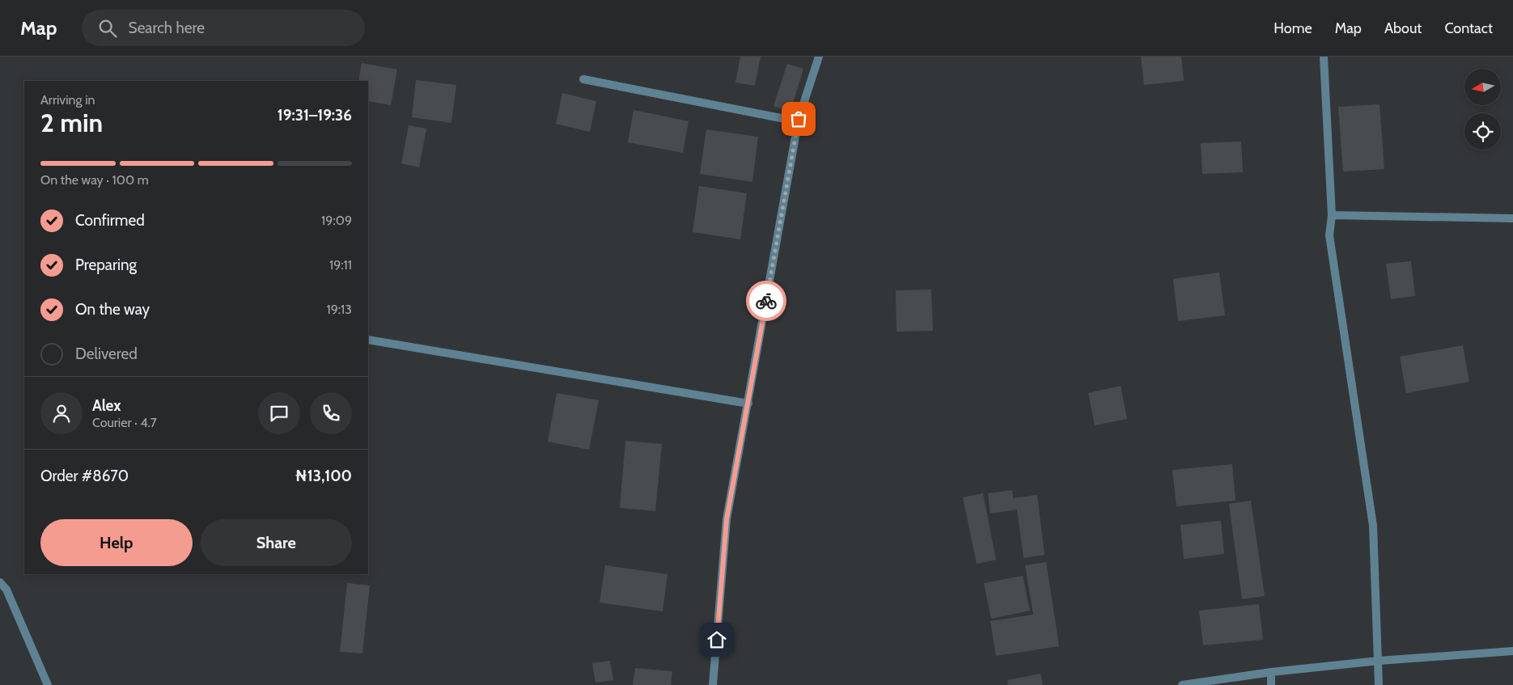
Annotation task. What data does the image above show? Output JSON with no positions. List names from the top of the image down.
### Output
{
  "north": "left",
  "page": {
    "header": "Map",
    "search": "Search here",
    "nav": [
      "Home",
      "Map",
      "About",
      "Contact"
    ],
    "heading": ["2 min", "Arriving in", "19:31–19:36"],
    "panel": [
      "Alex",
      "Courier · 4.7",
      "Order #8670",
      "₦13,100"
    ],
    "bar": "On the way · 100 m",
    "list": [
      ["Confirmed", "19:09"],
      ["Preparing", "19:11"],
      ["On the way", "19:13"],
      "Delivered"
    ],
    "buttons": ["Help", "Share"]
  }
}
